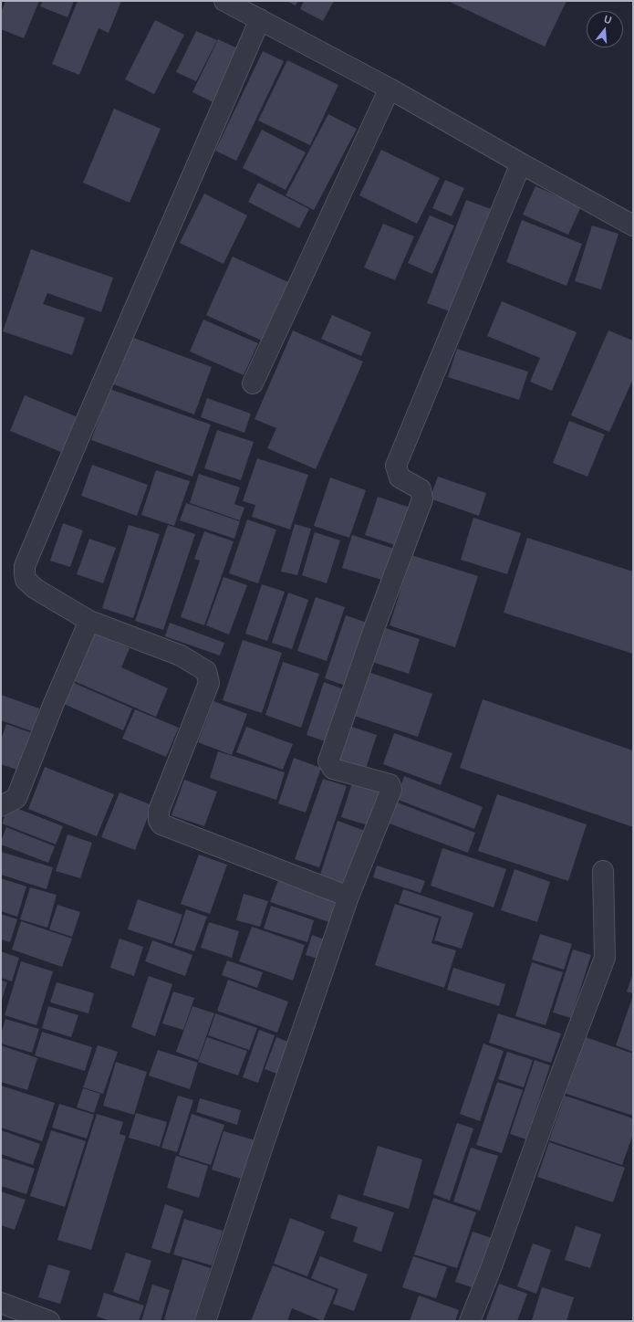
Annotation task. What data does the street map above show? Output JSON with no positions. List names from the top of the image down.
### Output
{
  "north": "top"
}
